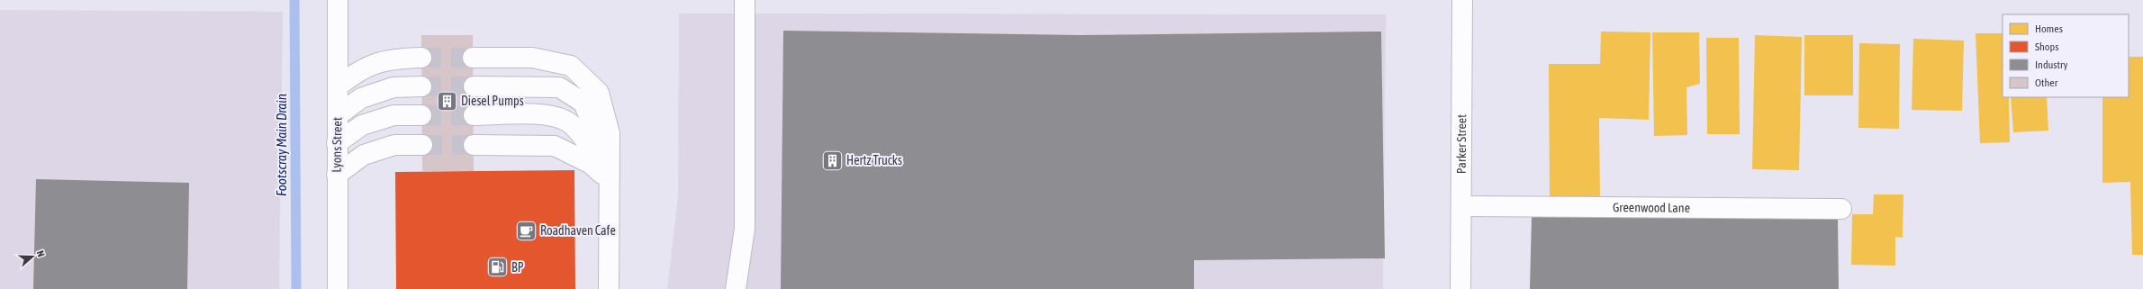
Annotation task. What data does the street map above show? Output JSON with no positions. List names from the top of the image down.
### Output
{
  "streets": {
    "street": ["Lyons Street", "Parker Street", "Greenwood Lane"]
  },
  "crossings": [
    ["Parker Street", "Greenwood Lane"]
  ],
  "water": ["Footscray Main Drain"],
  "places": {
    "building": ["Diesel Pumps", "Hertz Trucks"],
    "cafe": ["Roadhaven Cafe"],
    "fuel station": ["BP"]
  },
  "legend": [
    "Homes",
    "Shops",
    "Industry",
    "Other"
  ],
  "north": "right"
}
